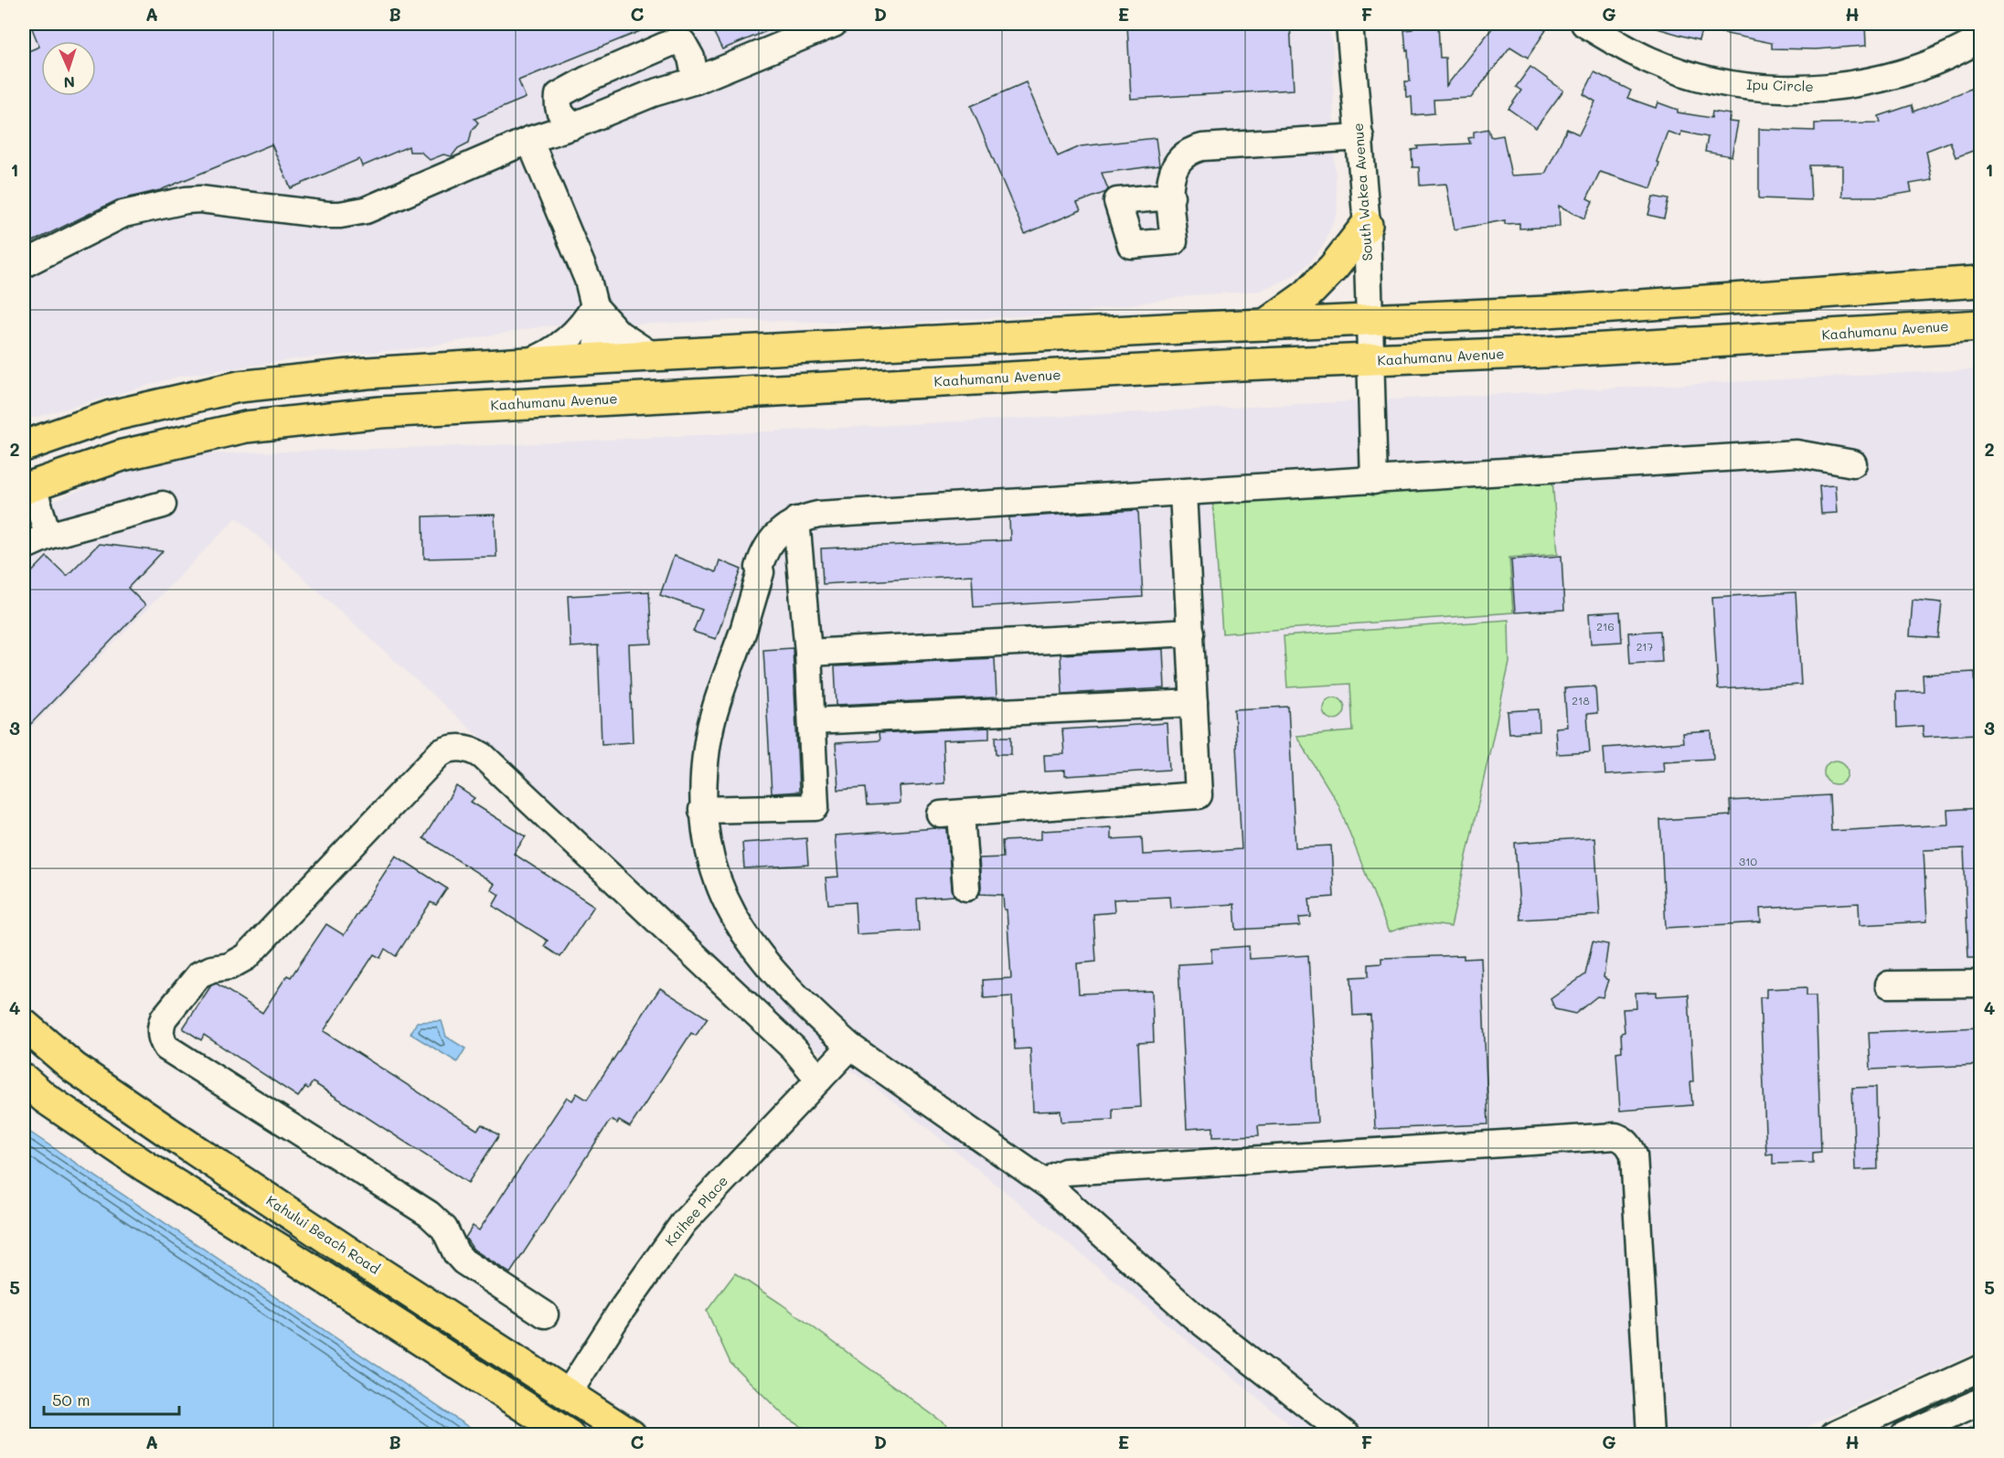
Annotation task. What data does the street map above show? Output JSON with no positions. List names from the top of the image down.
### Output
{
  "streets": {
    "main road": ["Kaahumanu Avenue", "Kahului Beach Road"],
    "street": ["Ipu Circle", "South Wakea Avenue", "Kaihee Place"]
  },
  "crossings": [
    ["South Wakea Avenue", "Kaahumanu Avenue"],
    ["Kaihee Place", "Kahului Beach Road"]
  ],
  "house_numbers": [
    "216",
    "217",
    "218",
    "310"
  ],
  "scale_bar": "50 m",
  "north": "bottom",
  "grid": {
    "columns": [
      "A",
      "B",
      "C",
      "D",
      "E",
      "F",
      "G",
      "H"
    ],
    "rows": [
      "1",
      "2",
      "3",
      "4",
      "5"
    ]
  }
}
